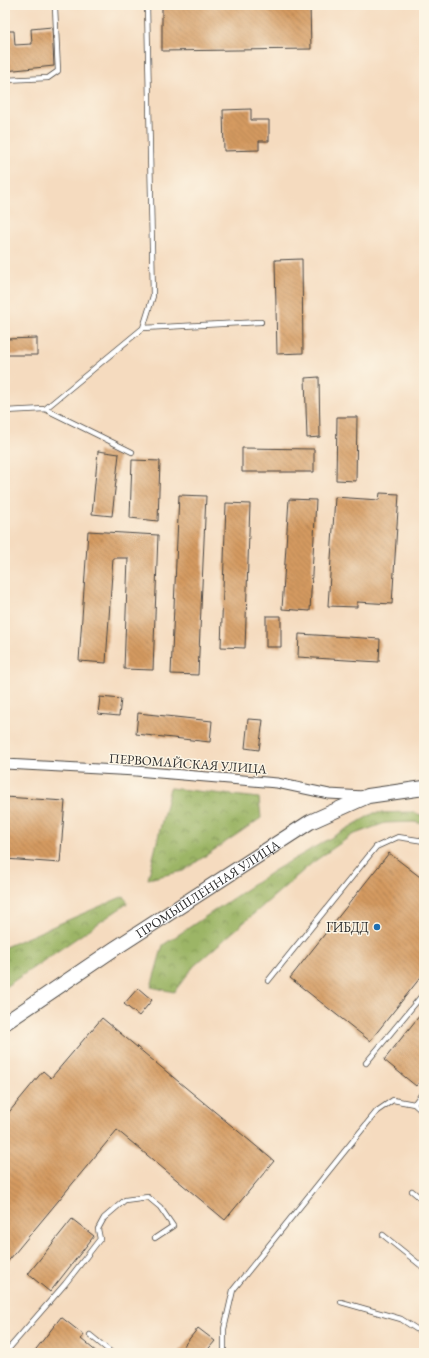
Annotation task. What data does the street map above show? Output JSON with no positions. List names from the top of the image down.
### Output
{
  "streets": {
    "main road": ["ПРОМЫШЛЕННАЯ УЛИЦА"],
    "street": ["ПЕРВОМАЙСКАЯ УЛИЦА"]
  },
  "crossings": [
    ["ПЕРВОМАЙСКАЯ УЛИЦА", "ПРОМЫШЛЕННАЯ УЛИЦА"]
  ],
  "places": ["ГИБДД"]
}
